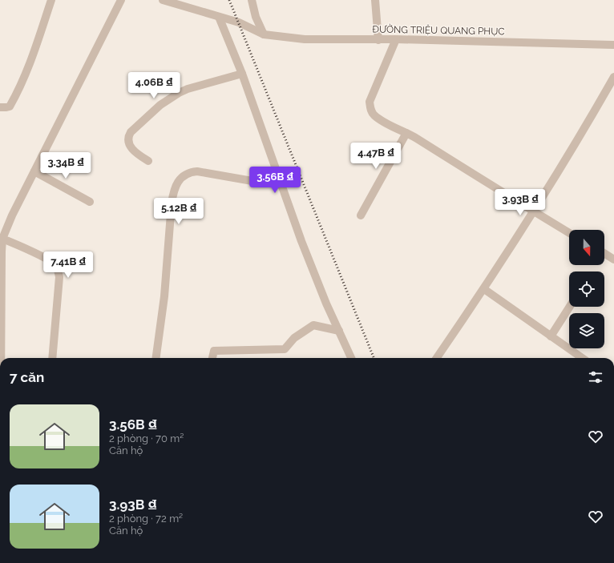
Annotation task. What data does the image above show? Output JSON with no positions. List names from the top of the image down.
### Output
{
  "streets": {
    "street": ["ĐƯỜNG TRIỆU QUANG PHỤC"]
  },
  "north": "bottom",
  "page": {
    "price": [
      "4.06B ₫",
      "4.47B ₫",
      "3.34B ₫",
      "3.56B ₫",
      "3.93B ₫",
      "5.12B ₫",
      "7.41B ₫"
    ],
    "heading": "7 căn",
    "list": [
      {
        "name": "3.56B ₫",
        "note": "2 phòng · 70 m² · Căn hộ"
      },
      {
        "name": "3.93B ₫",
        "note": "2 phòng · 72 m² · Căn hộ"
      }
    ]
  }
}
